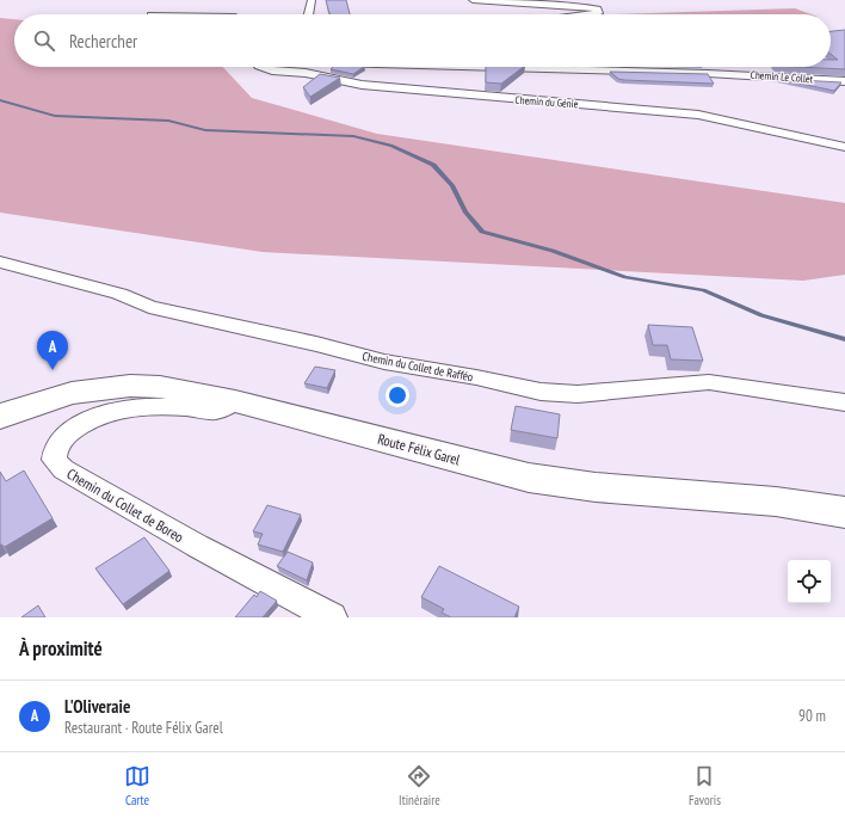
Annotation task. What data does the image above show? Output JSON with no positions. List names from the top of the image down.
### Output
{
  "streets": {
    "street": [
      "Chemin Le Collet",
      "Chemin du Génie",
      "Chemin du Collet de Rafféo",
      "Route Félix Garel",
      "Chemin du Collet de Boreo"
    ]
  },
  "crossings": [
    ["Route Félix Garel", "Chemin du Collet de Boreo"]
  ],
  "page": {
    "search": "Rechercher",
    "pins": "A",
    "heading": "À proximité",
    "list": [
      {
        "mark": "A",
        "name": "L'Oliveraie",
        "note": "Restaurant · Route Félix Garel",
        "value": "90 m"
      }
    ],
    "nav": ["Carte", "Itinéraire", "Favoris"]
  }
}
